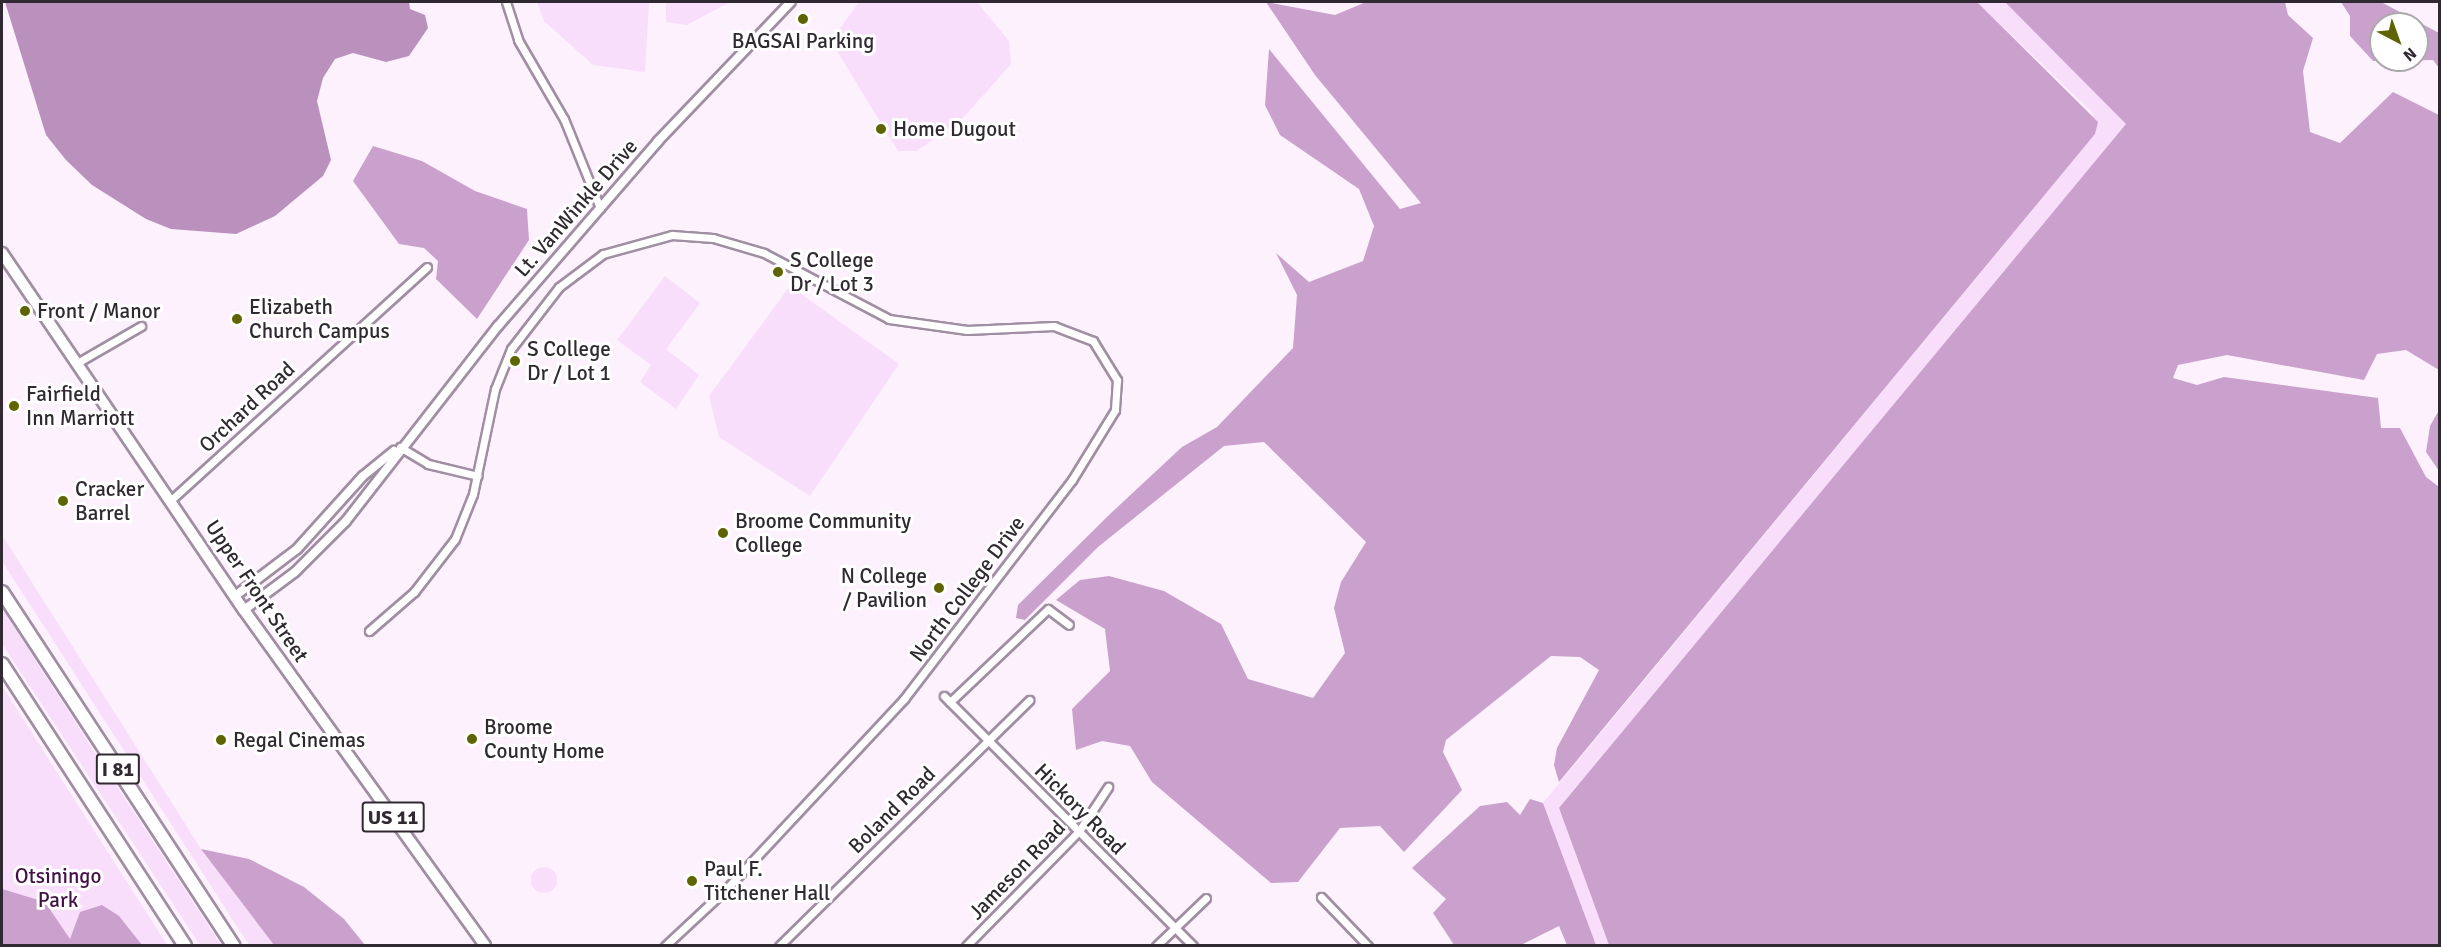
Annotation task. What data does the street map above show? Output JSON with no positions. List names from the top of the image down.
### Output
{
  "streets": {
    "highway": ["I 81"],
    "main road": ["Upper Front Street", "US 11"],
    "street": [
      "Lt. VanWinkle Drive",
      "Orchard Road",
      "North College Drive",
      "Hickory Road",
      "Boland Road",
      "Jameson Road"
    ]
  },
  "crossings": [
    ["Lt. VanWinkle Drive", "Upper Front Street"],
    ["Orchard Road", "Upper Front Street"],
    ["Hickory Road", "Boland Road"],
    ["Hickory Road", "Jameson Road"]
  ],
  "parks": ["Otsiningo Park"],
  "places": [
    "BAGSAI Parking",
    "Home Dugout",
    "S College Dr / Lot 3",
    "Front / Manor",
    "Elizabeth Church Campus",
    "S College Dr / Lot 1",
    "Fairfield Inn Marriott",
    "Cracker Barrel",
    "Broome Community College",
    "N College / Pavilion",
    "Broome County Home",
    "Regal Cinemas",
    "Paul F. Titchener Hall"
  ],
  "north": "bottom right"
}
